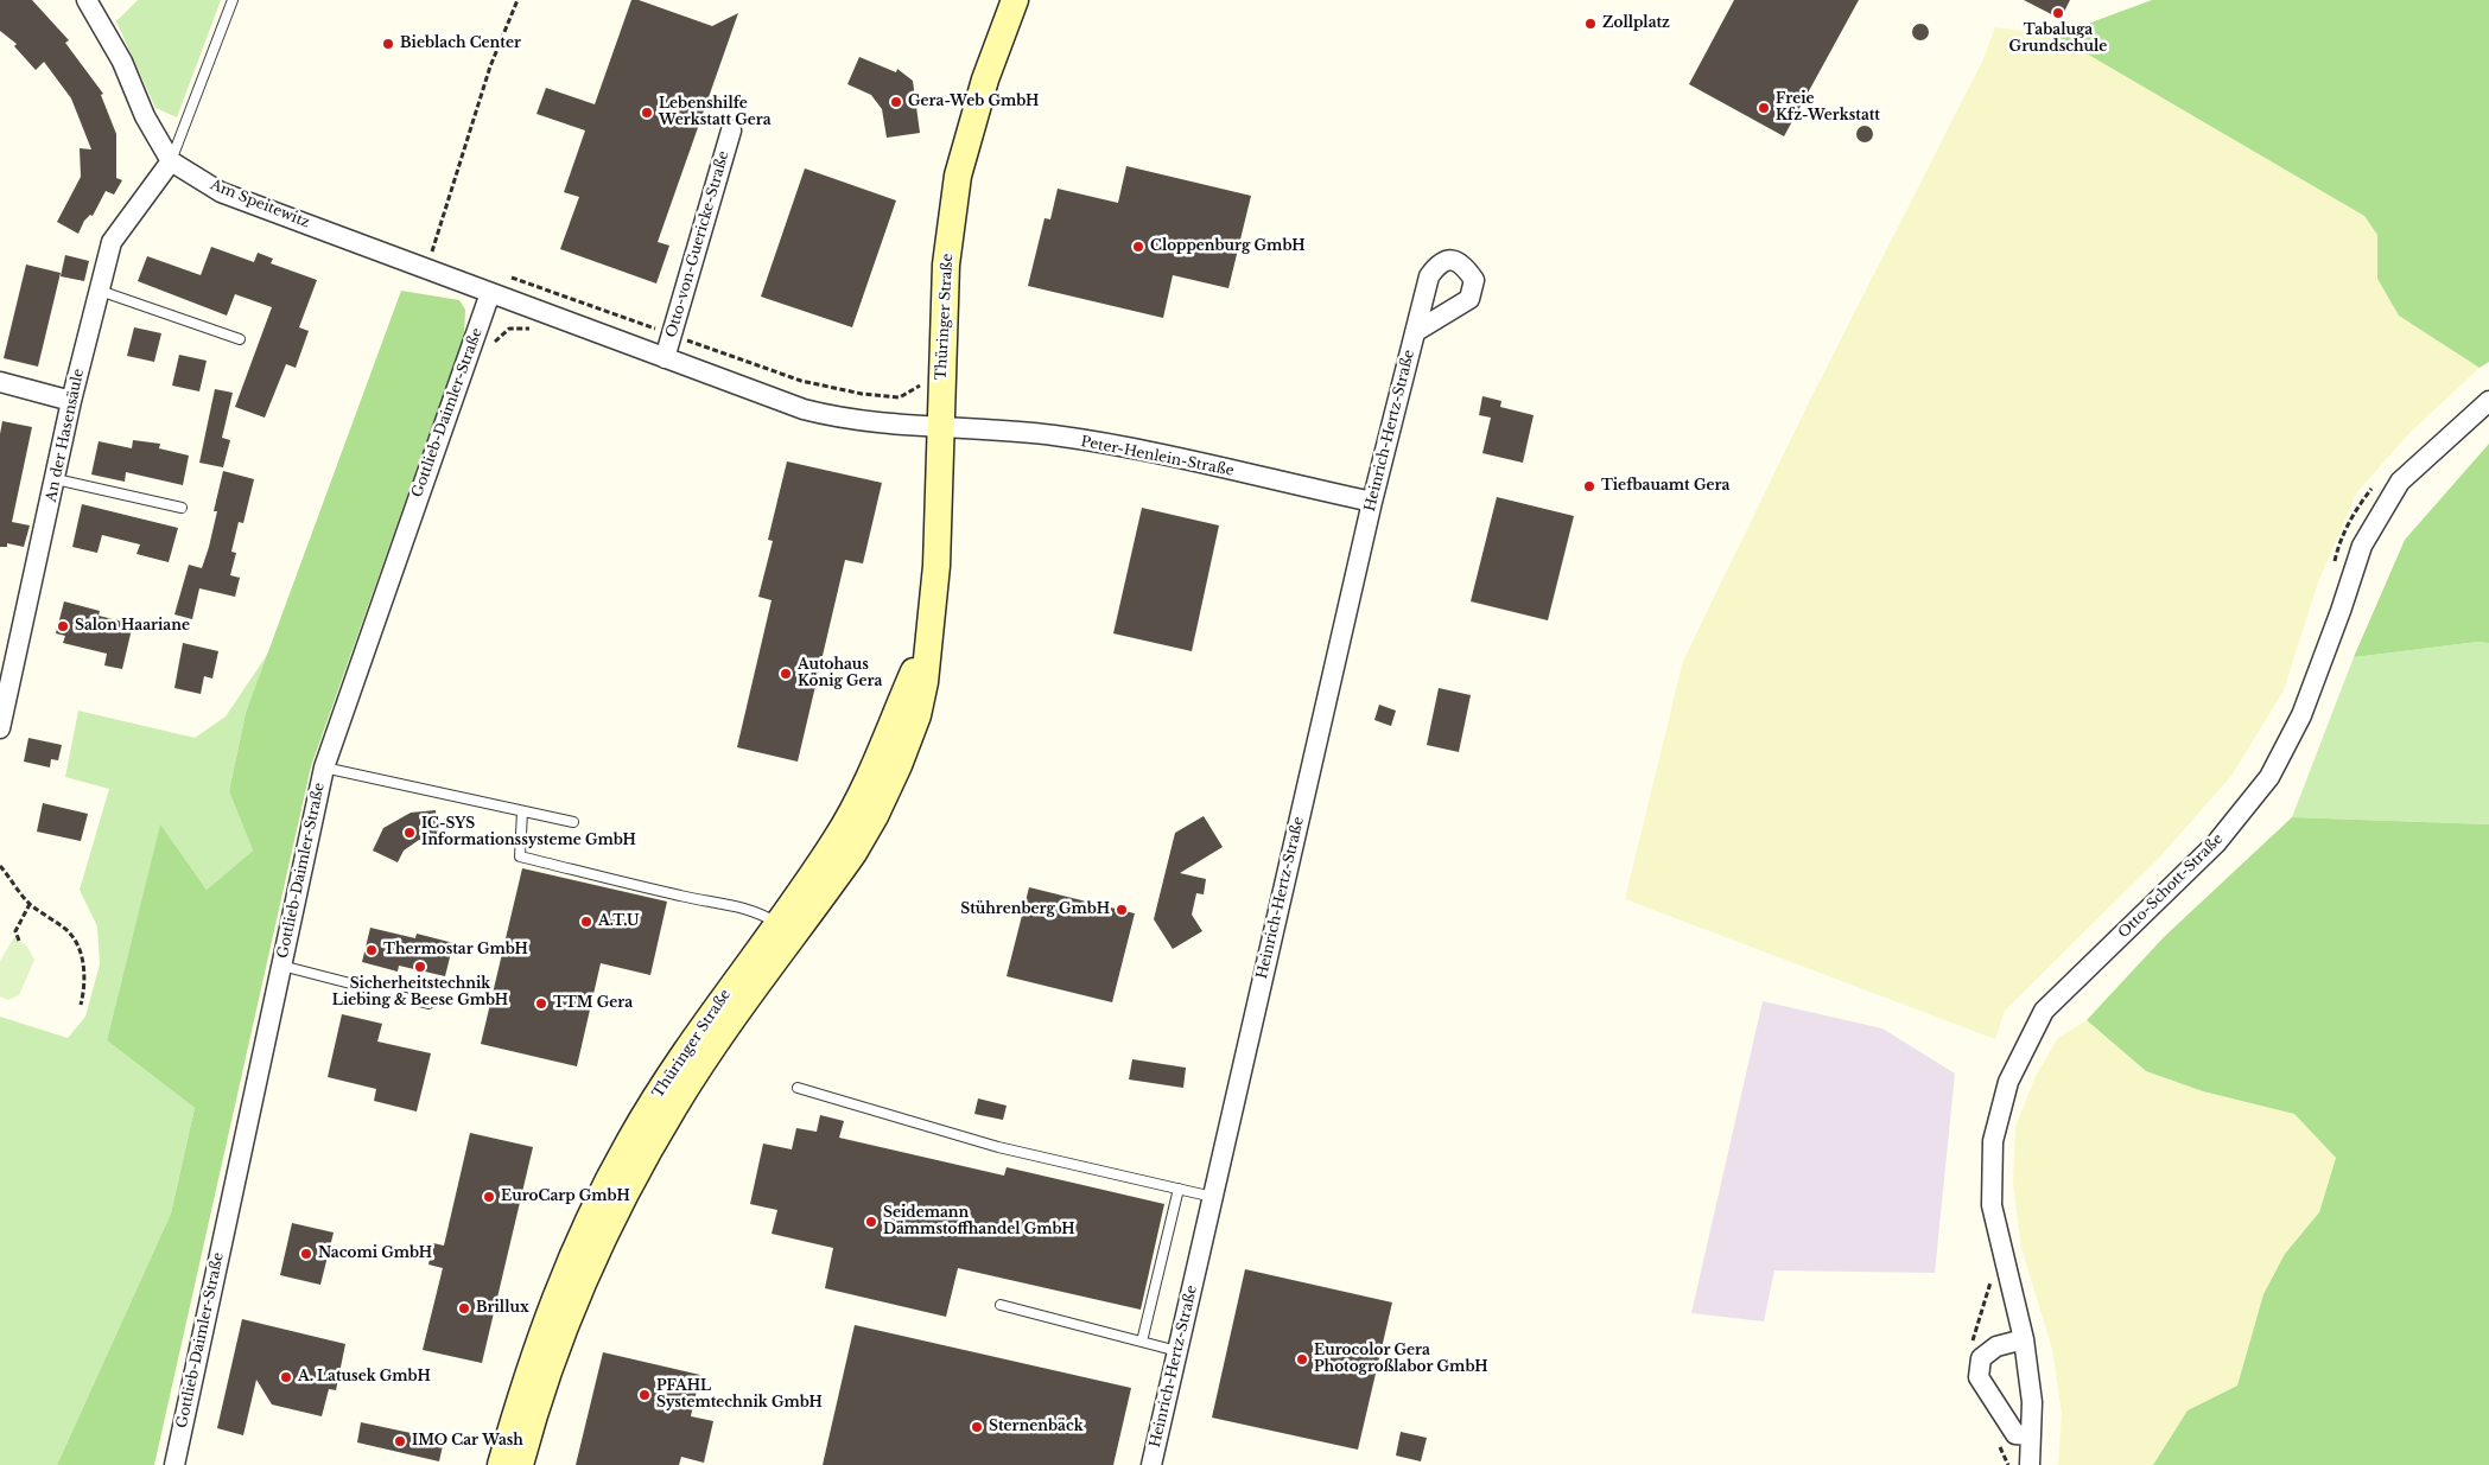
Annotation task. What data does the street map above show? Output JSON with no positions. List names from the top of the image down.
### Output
{
  "streets": {
    "main road": ["Thüringer Straße"],
    "street": [
      "Am Speitewitz",
      "Otto-von-Guericke-Straße",
      "Gottlieb-Daimler-Straße",
      "Heinrich-Hertz-Straße",
      "An der Hasensäule",
      "Peter-Henlein-Straße",
      "Otto-Schott-Straße"
    ]
  },
  "crossings": [
    ["Am Speitewitz", "Otto-von-Guericke-Straße"],
    ["Am Speitewitz", "Gottlieb-Daimler-Straße"],
    ["Am Speitewitz", "An der Hasensäule"],
    ["Otto-von-Guericke-Straße", "Thüringer Straße"],
    ["Otto-von-Guericke-Straße", "Gottlieb-Daimler-Straße"],
    ["Otto-von-Guericke-Straße", "Peter-Henlein-Straße"],
    ["Thüringer Straße", "Peter-Henlein-Straße"],
    ["Heinrich-Hertz-Straße", "Peter-Henlein-Straße"]
  ],
  "places": [
    "Tabaluga Grundschule",
    "Zollplatz",
    "Bieblach Center",
    "Gera-Web GmbH",
    "Freie Kfz-Werkstatt",
    "Lebenshilfe Werkstatt Gera",
    "Cloppenburg GmbH",
    "Tiefbauamt Gera",
    "Salon Haariane",
    "Autohaus König Gera",
    "IC-SYS Informationssysteme GmbH",
    "Stührenberg GmbH",
    "A.T.U",
    "Thermostar GmbH",
    "Sicherheitstechnik Liebing & Beese GmbH",
    "TTM Gera",
    "EuroCarp GmbH",
    "Seidemann Dämmstoffhandel GmbH",
    "Nacomi GmbH",
    "Brillux",
    "Eurocolor Gera Photogroßlabor GmbH",
    "A. Latusek GmbH",
    "PFAHL Systemtechnik GmbH",
    "Sternenbäck",
    "IMO Car Wash"
  ]
}
